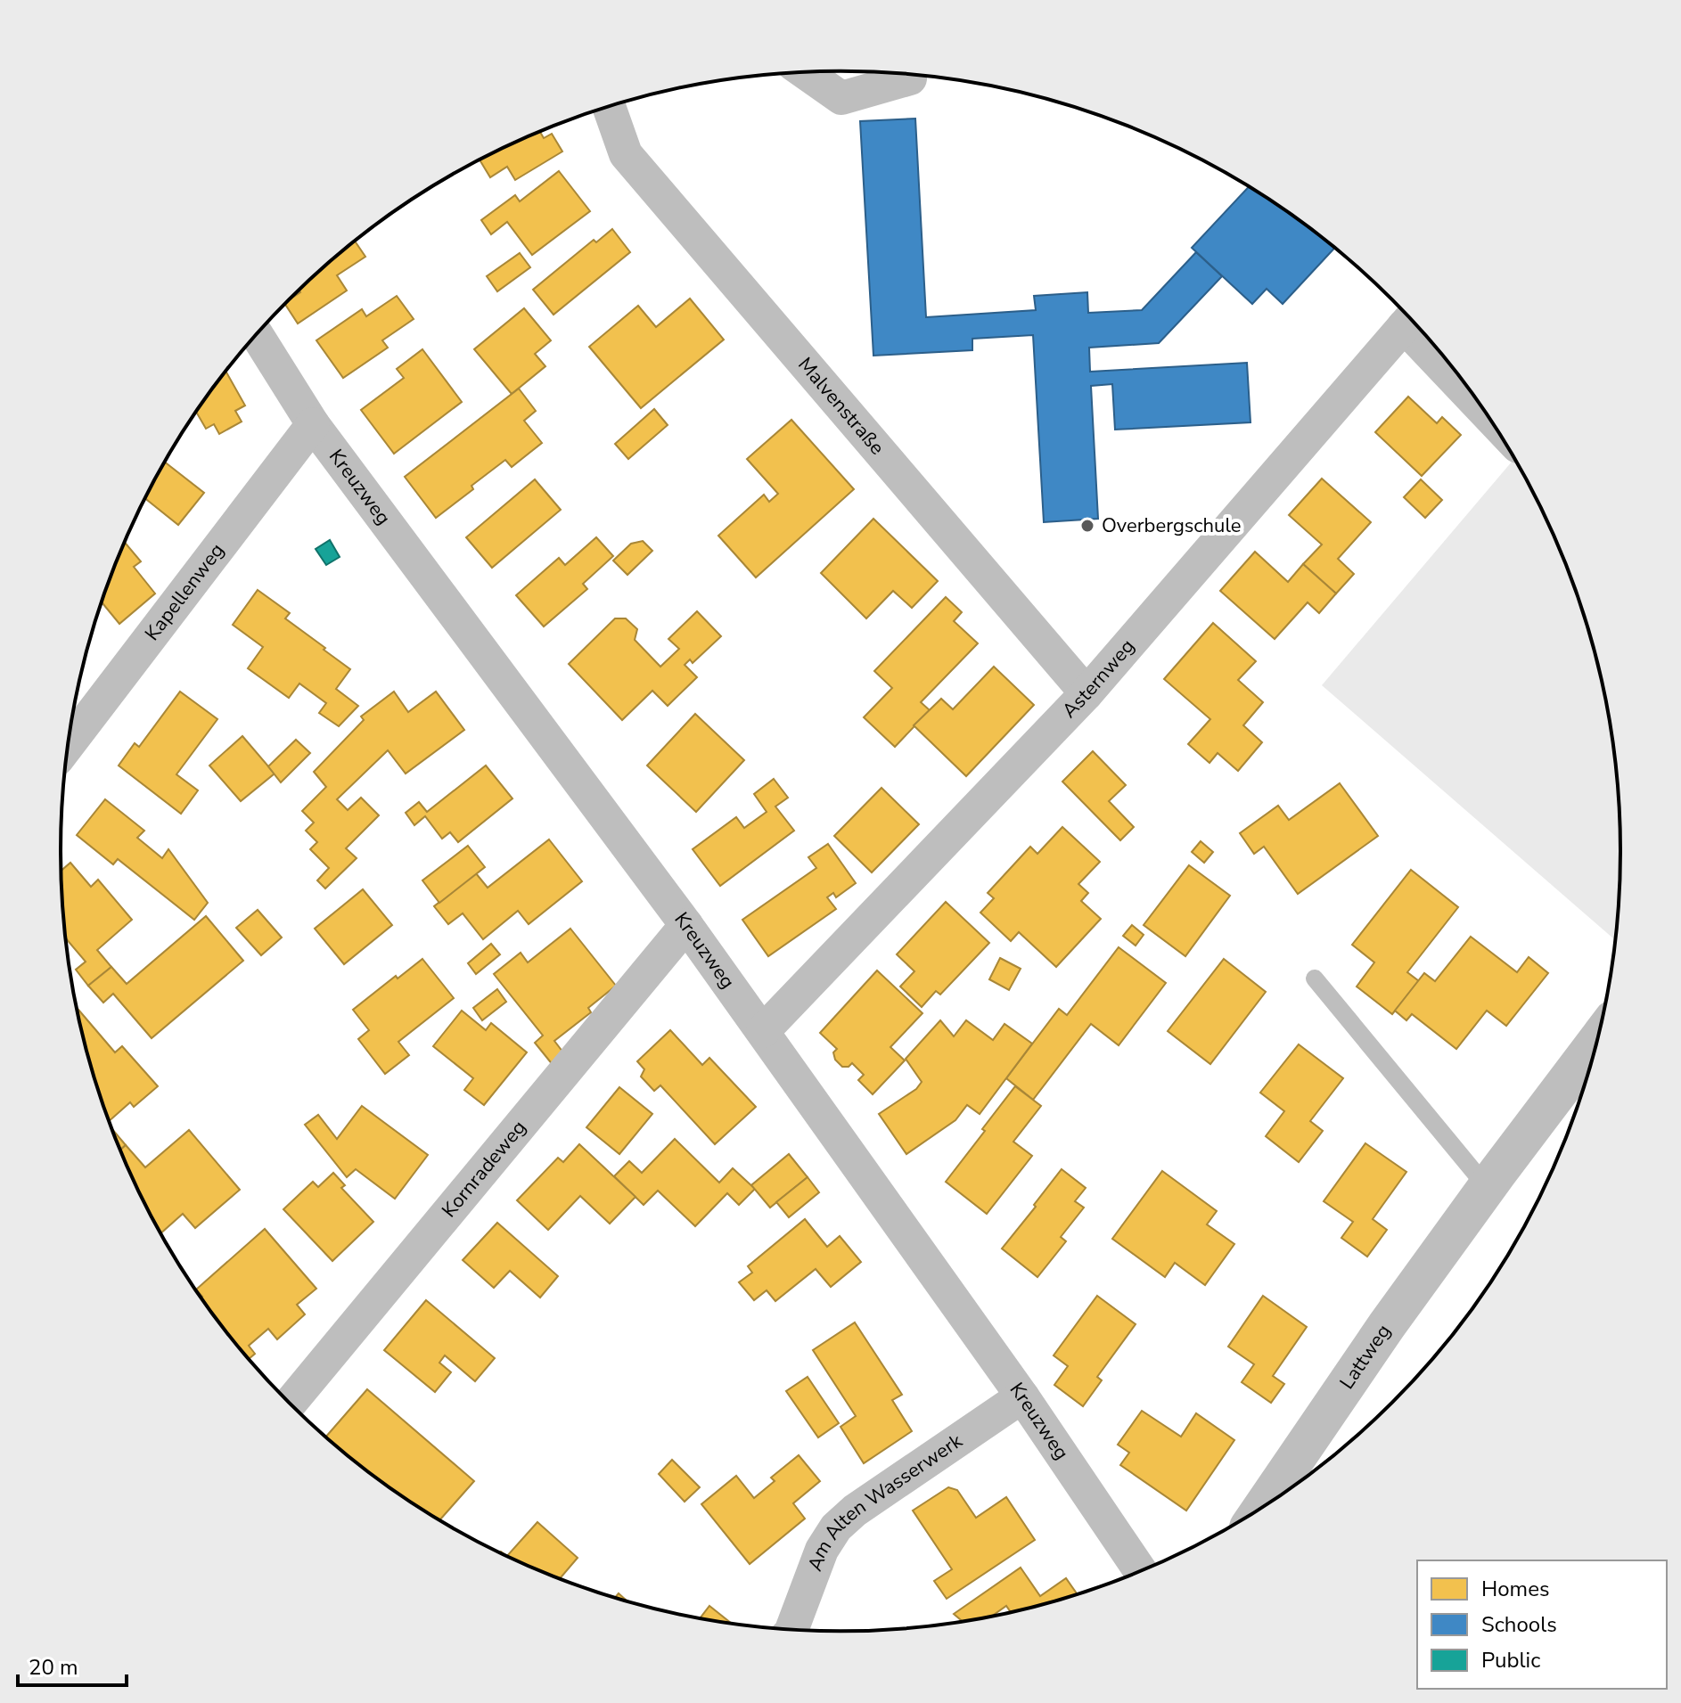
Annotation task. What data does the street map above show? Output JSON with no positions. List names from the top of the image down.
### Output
{
  "streets": {
    "street": [
      "Malvenstraße",
      "Kreuzweg",
      "Kapellenweg",
      "Asternweg",
      "Kornradeweg",
      "Lattweg",
      "Am Alten Wasserwerk"
    ]
  },
  "crossings": [
    ["Malvenstraße", "Asternweg"],
    ["Kreuzweg", "Kapellenweg"],
    ["Kreuzweg", "Asternweg"],
    ["Kreuzweg", "Kornradeweg"],
    ["Kreuzweg", "Am Alten Wasserwerk"]
  ],
  "places": ["Overbergschule"],
  "legend": ["Homes", "Schools", "Public"],
  "scale_bar": "20 m"
}
